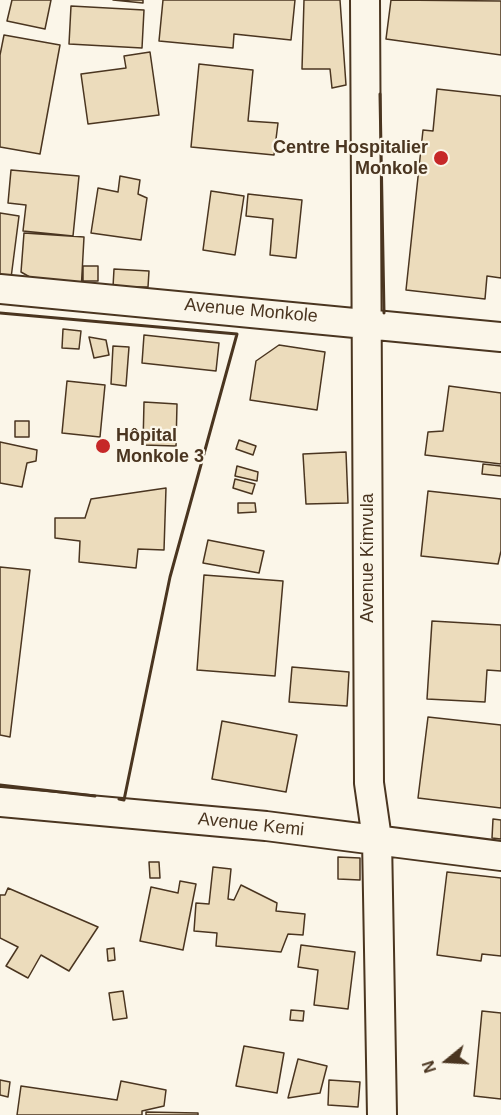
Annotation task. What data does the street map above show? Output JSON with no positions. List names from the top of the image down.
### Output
{
  "streets": {
    "street": ["Avenue Monkole", "Avenue Kimvula", "Avenue Kemi"]
  },
  "crossings": [
    ["Avenue Monkole", "Avenue Kimvula"],
    ["Avenue Kimvula", "Avenue Kemi"]
  ],
  "places": ["Centre Hospitalier Monkole", "Hôpital Monkole 3"],
  "north": "left"
}
